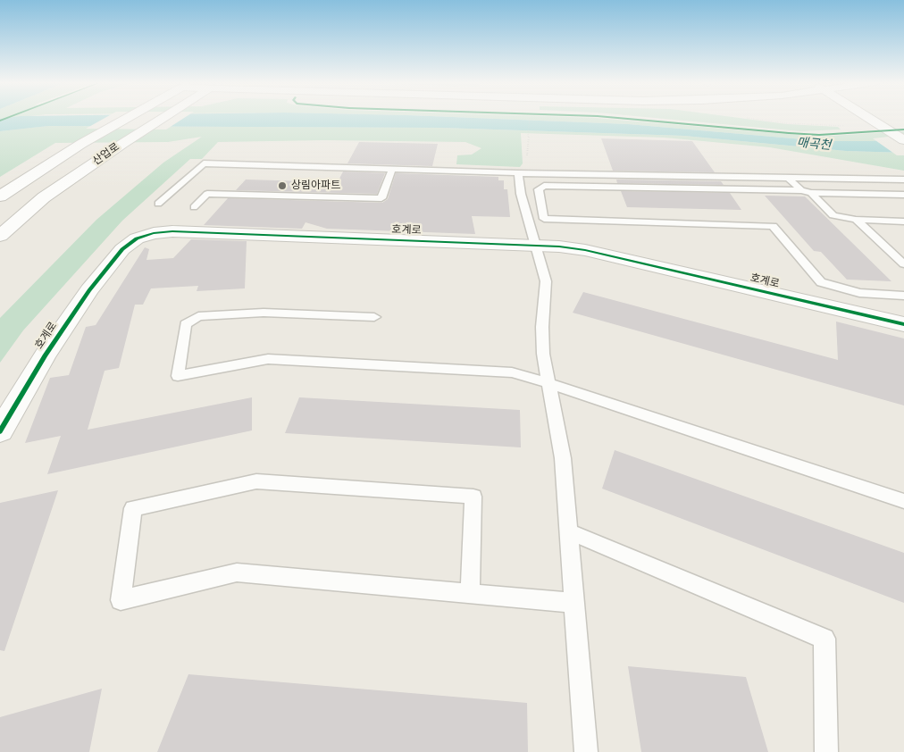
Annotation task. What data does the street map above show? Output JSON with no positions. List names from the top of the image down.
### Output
{
  "streets": {
    "street": ["산업로", "호계로"]
  },
  "water": ["매곡천"],
  "places": ["상림아파트"]
}
